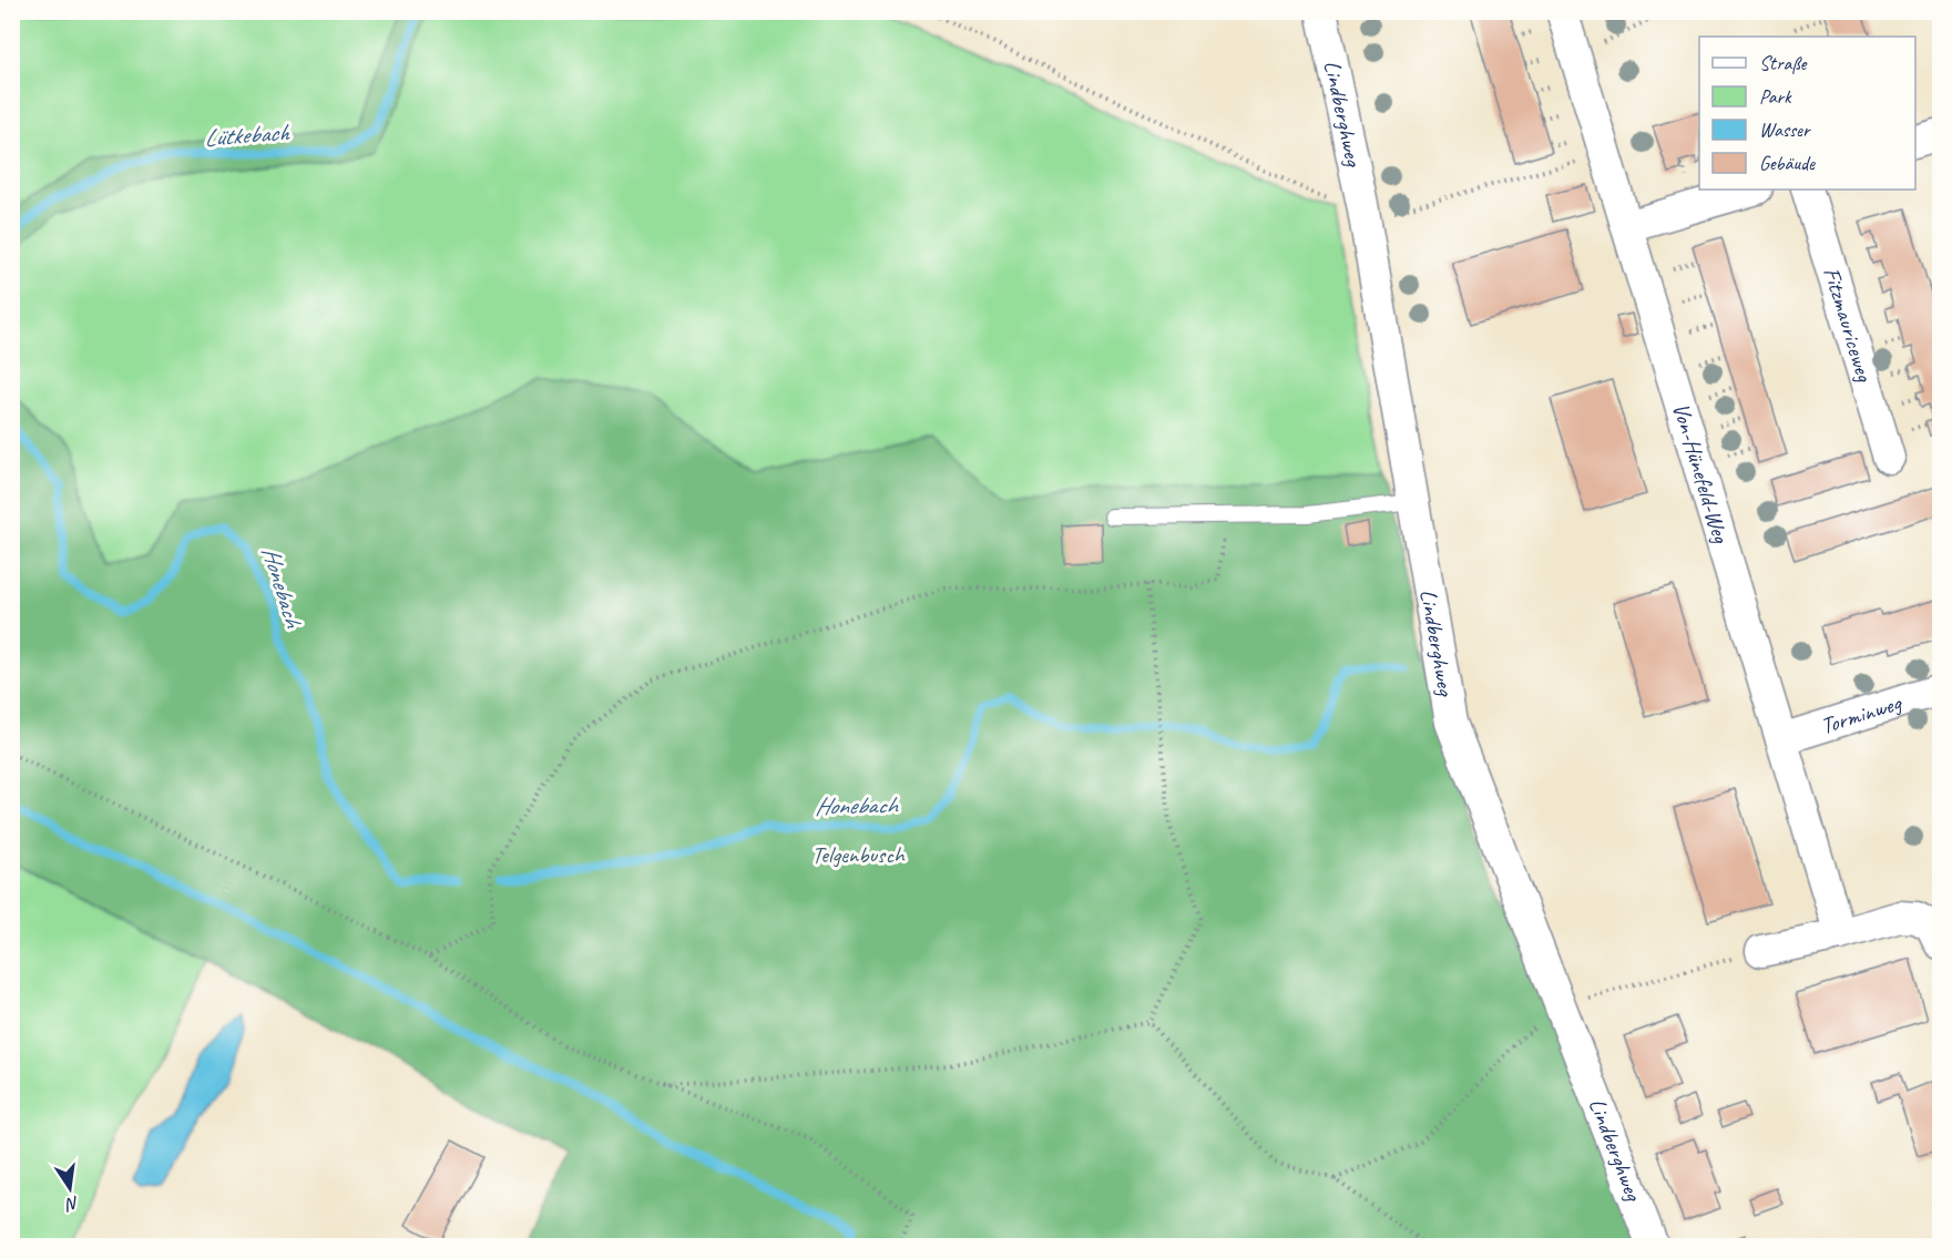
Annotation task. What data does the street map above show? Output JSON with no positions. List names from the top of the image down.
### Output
{
  "streets": {
    "street": [
      "Lindberghweg",
      "Fitzmauriceweg",
      "Von-Hünefeld-Weg",
      "Torminweg"
    ]
  },
  "crossings": [
    ["Von-Hünefeld-Weg", "Torminweg"]
  ],
  "water": ["Lütkebach", "Honebach"],
  "parks": ["Telgenbusch"],
  "legend": [
    "Straße",
    "Park",
    "Wasser",
    "Gebäude"
  ],
  "north": "bottom"
}
